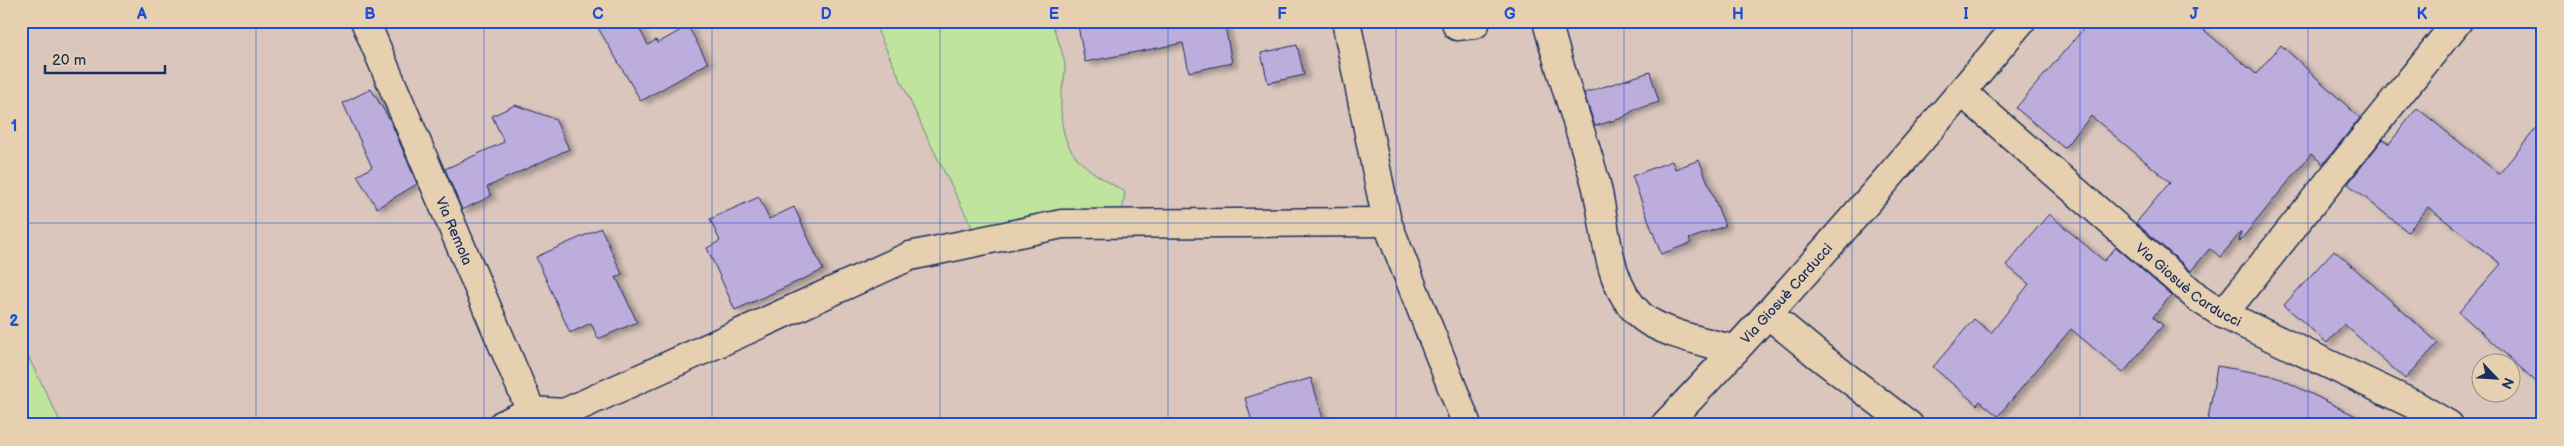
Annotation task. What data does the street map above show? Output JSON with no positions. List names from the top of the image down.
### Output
{
  "streets": {
    "street": ["Via Remola", "Via Giosuè Carducci"]
  },
  "scale_bar": "20 m",
  "north": "bottom right",
  "grid": {
    "columns": [
      "A",
      "B",
      "C",
      "D",
      "E",
      "F",
      "G",
      "H",
      "I",
      "J",
      "K"
    ],
    "rows": ["1", "2"]
  }
}
